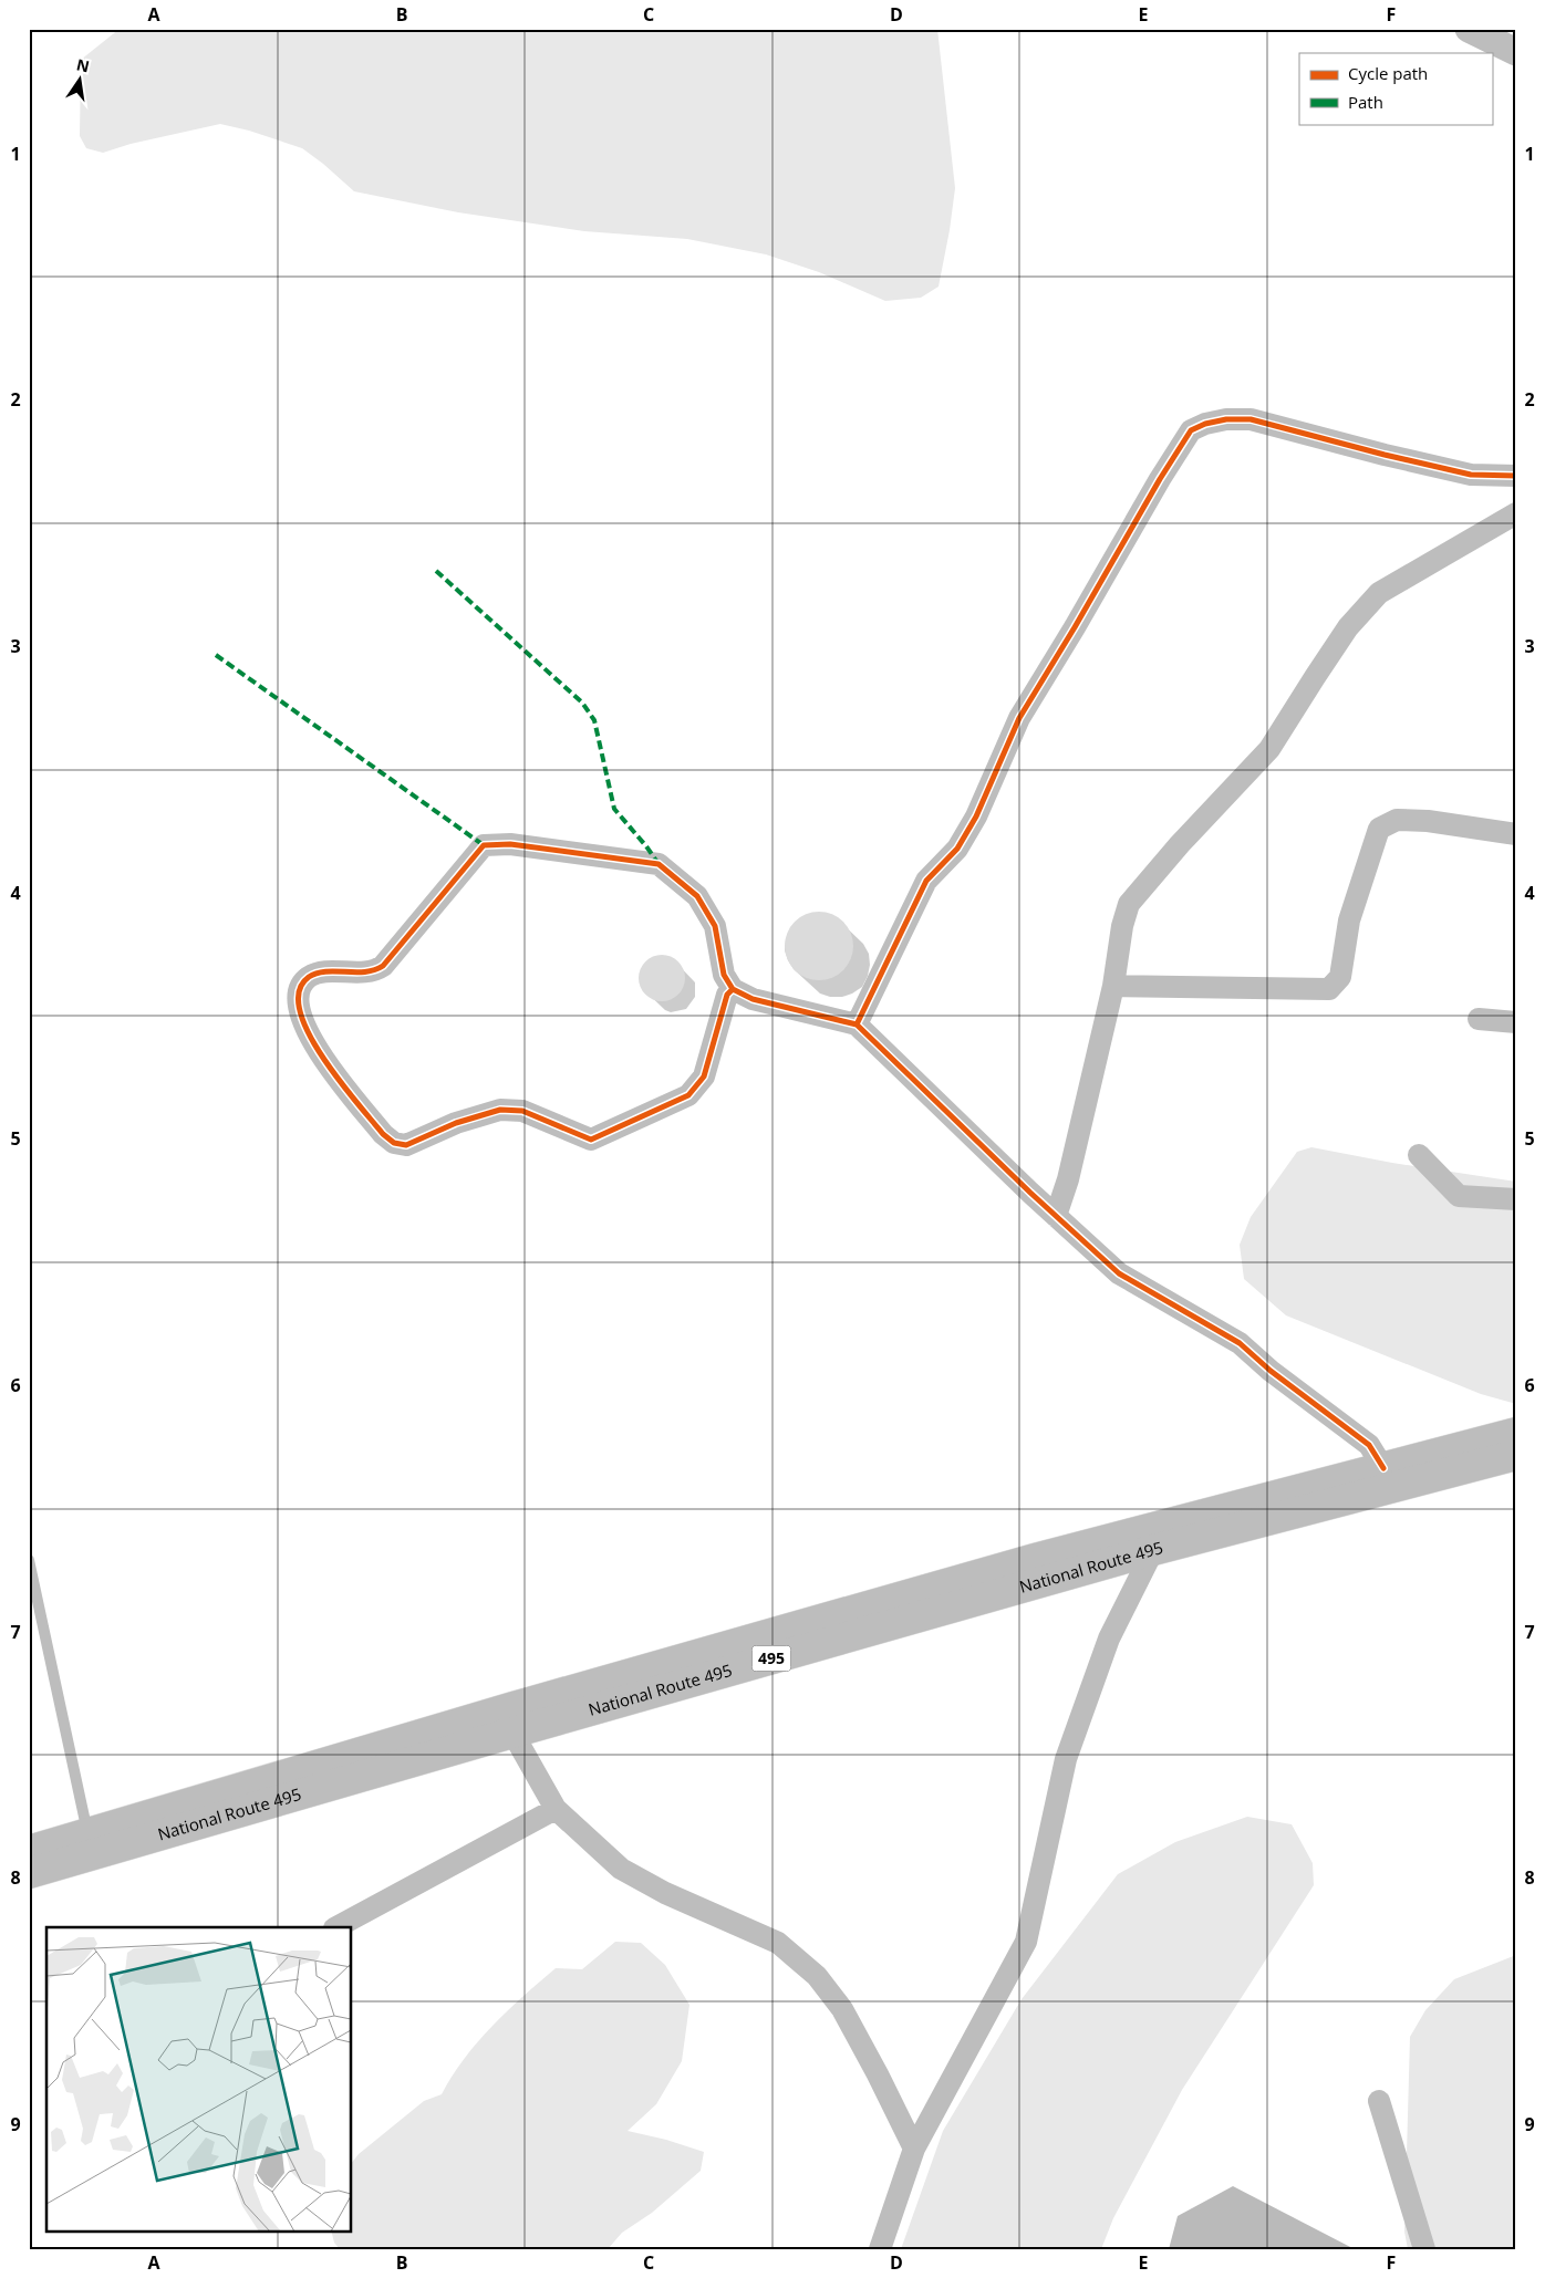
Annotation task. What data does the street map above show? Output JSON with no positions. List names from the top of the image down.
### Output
{
  "streets": {
    "highway": ["National Route 495", "495"]
  },
  "legend": ["Cycle path", "Path"],
  "north": "top",
  "grid": {
    "columns": [
      "A",
      "B",
      "C",
      "D",
      "E",
      "F"
    ],
    "rows": [
      "1",
      "2",
      "3",
      "4",
      "5",
      "6",
      "7",
      "8",
      "9"
    ]
  }
}
